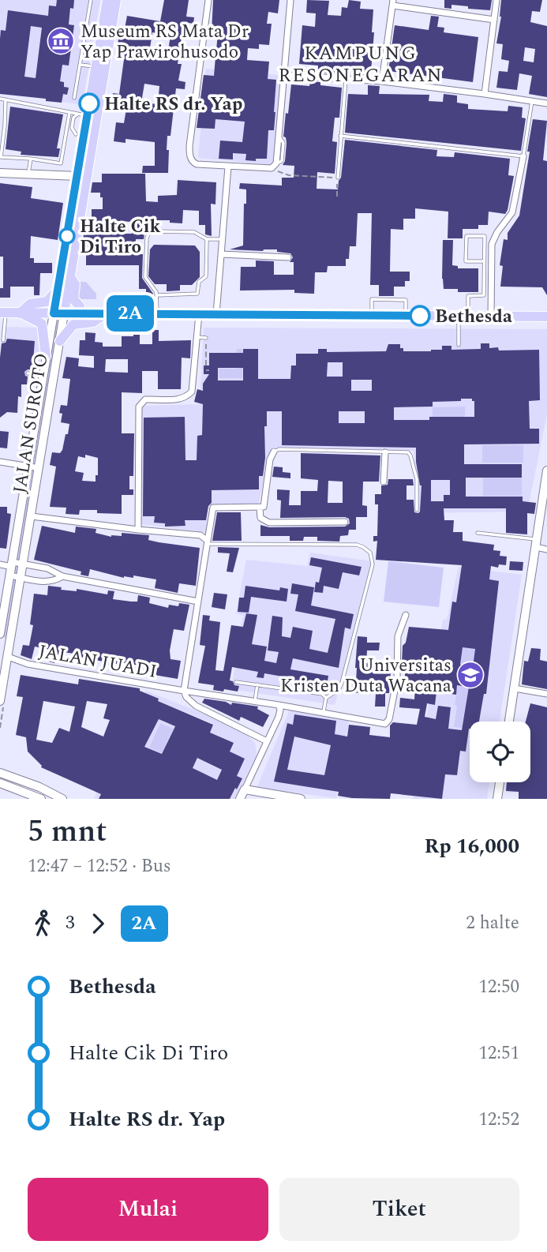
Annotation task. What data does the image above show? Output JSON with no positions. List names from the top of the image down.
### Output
{
  "streets": {
    "main road": ["JALAN SUROTO"],
    "street": ["JALAN JUADI"]
  },
  "crossings": [
    ["JALAN SUROTO", "JALAN JUADI"]
  ],
  "districts": ["KAMPUNG RESONEGARAN"],
  "places": {
    "museum": ["Museum RS Mata Dr Yap Prawirohusodo"],
    "other": ["Halte RS dr. Yap", "Halte Cik Di Tiro", "Bethesda"],
    "school or university": ["Universitas Kristen Duta Wacana"]
  },
  "lines": ["bus line 2A"],
  "page": {
    "on_map": "2A",
    "heading": ["5 mnt", "12:47 – 12:52 · Bus", "Rp 16,000"],
    "legs": ["3", "2A", "2 halte"],
    "list": [
      {
        "name": "Bethesda",
        "value": "12:50"
      },
      {
        "name": "Halte Cik Di Tiro",
        "value": "12:51"
      },
      {
        "name": "Halte RS dr. Yap",
        "value": "12:52"
      }
    ],
    "buttons": ["Mulai", "Tiket"]
  }
}
